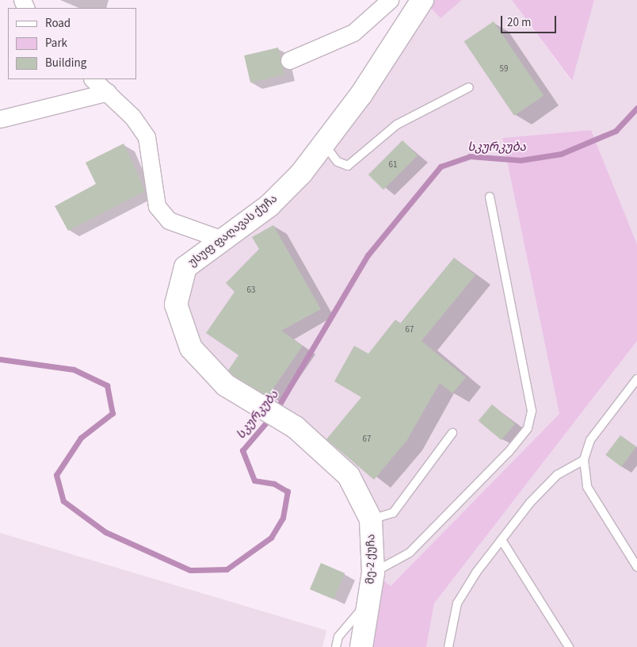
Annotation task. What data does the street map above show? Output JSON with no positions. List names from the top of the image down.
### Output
{
  "streets": {
    "street": ["უსუფ ფაღავას ქუჩა", "მე-2 ქუჩა"]
  },
  "crossings": [
    ["უსუფ ფაღავას ქუჩა", "მე-2 ქუჩა"]
  ],
  "water": ["სკურკუბა"],
  "house_numbers": [
    "59",
    "61",
    "63",
    "67",
    "67"
  ],
  "legend": ["Road", "Park", "Building"],
  "scale_bar": "20 m"
}
